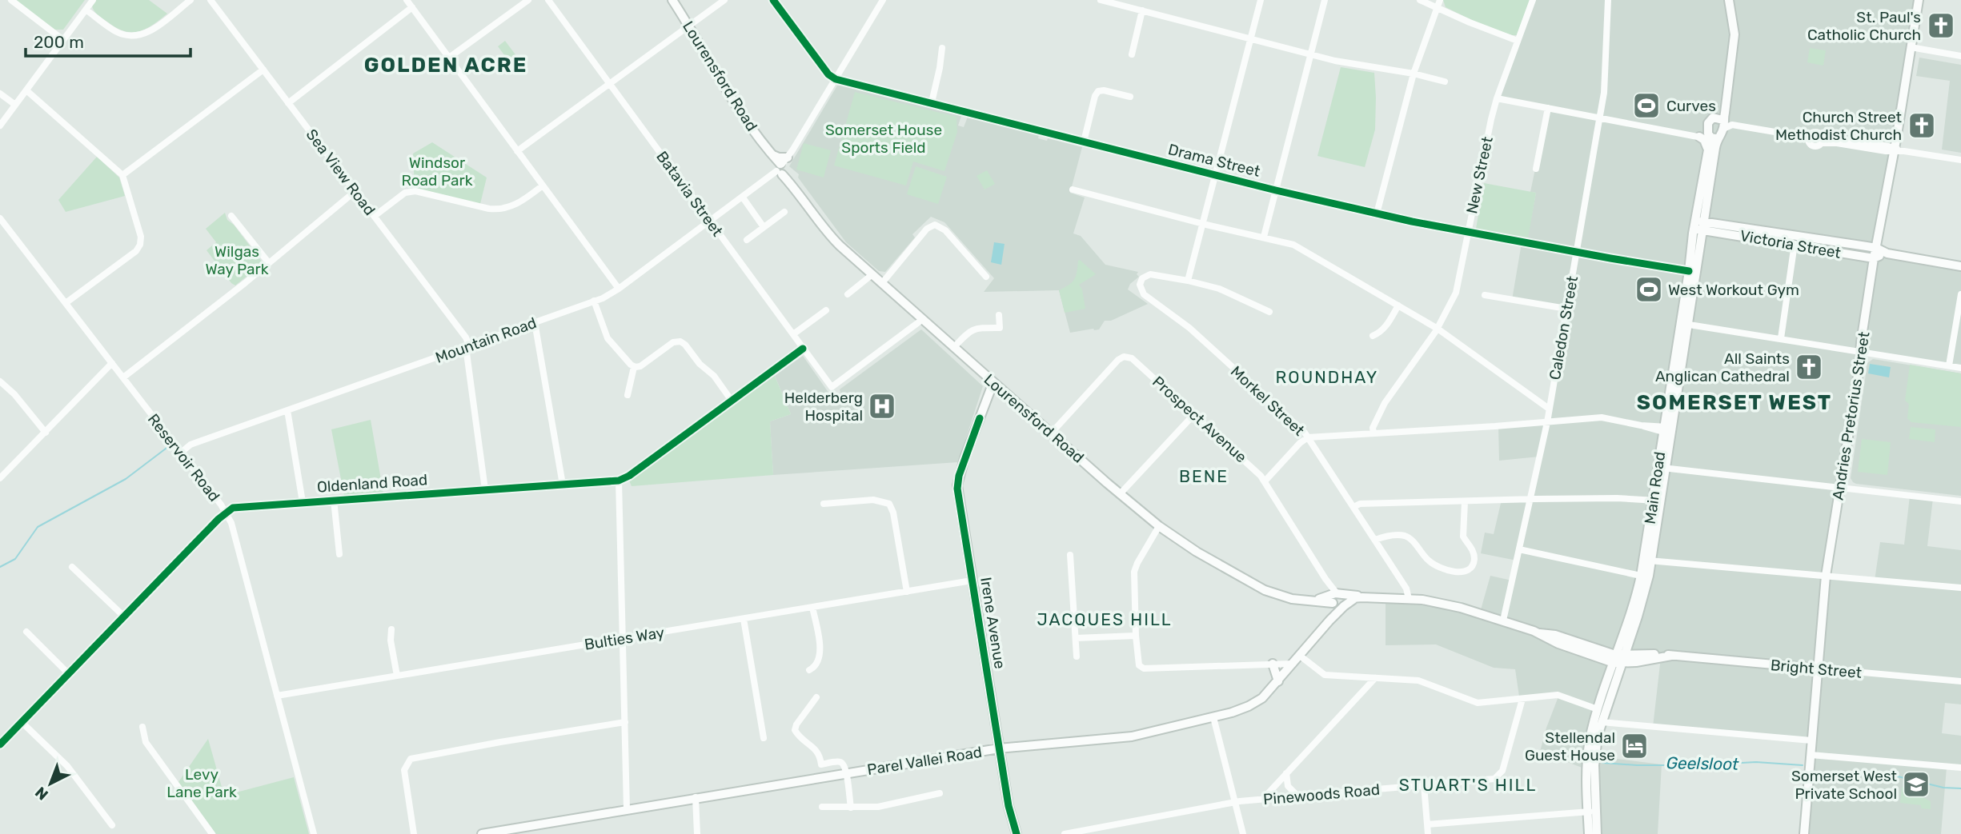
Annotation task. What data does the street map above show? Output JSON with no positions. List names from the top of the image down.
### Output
{
  "streets": {
    "street": [
      "Lourensford Road",
      "Drama Street",
      "Sea View Road",
      "New Street",
      "Batavia Street",
      "Victoria Street",
      "Caledon Street",
      "Mountain Road",
      "Morkel Street",
      "Andries Pretorius Street",
      "Prospect Avenue",
      "Reservoir Road",
      "Oldenland Road",
      "Main Road",
      "Irene Avenue",
      "Bulties Way",
      "Bright Street",
      "Parel Vallei Road",
      "Pinewoods Road"
    ]
  },
  "crossings": [
    ["Lourensford Road", "Batavia Street"],
    ["Lourensford Road", "Caledon Street"],
    ["Lourensford Road", "Mountain Road"],
    ["Lourensford Road", "Morkel Street"],
    ["Lourensford Road", "Prospect Avenue"],
    ["Lourensford Road", "Main Road"],
    ["Lourensford Road", "Irene Avenue"],
    ["Lourensford Road", "Bright Street"],
    ["Lourensford Road", "Parel Vallei Road"],
    ["Drama Street", "New Street"],
    ["Drama Street", "Caledon Street"],
    ["Drama Street", "Main Road"],
    ["Sea View Road", "Mountain Road"],
    ["Sea View Road", "Oldenland Road"],
    ["Batavia Street", "Mountain Road"],
    ["Batavia Street", "Oldenland Road"],
    ["Victoria Street", "Andries Pretorius Street"],
    ["Victoria Street", "Main Road"],
    ["Mountain Road", "Reservoir Road"],
    ["Andries Pretorius Street", "Bright Street"],
    ["Prospect Avenue", "Parel Vallei Road"],
    ["Reservoir Road", "Oldenland Road"],
    ["Reservoir Road", "Bulties Way"],
    ["Main Road", "Bright Street"],
    ["Irene Avenue", "Bulties Way"],
    ["Irene Avenue", "Parel Vallei Road"]
  ],
  "districts": [
    "GOLDEN ACRE",
    "ROUNDHAY",
    "SOMERSET WEST",
    "BENE",
    "JACQUES HILL",
    "STUART'S HILL"
  ],
  "water": ["Geelsloot"],
  "parks": [
    "Somerset House Sports Field",
    "Windsor Road Park",
    "Wilgas Way Park",
    "Levy Lane Park"
  ],
  "places": {
    "church": ["St. Paul's Catholic Church", "Church Street Methodist Church", "All Saints Anglican Cathedral"],
    "sports": ["Curves", "West Workout Gym"],
    "hospital": ["Helderberg Hospital"],
    "hotel": ["Stellendal Guest House"],
    "school or university": ["Somerset West Private School"]
  },
  "scale_bar": "200 m",
  "north": "bottom left"
}
